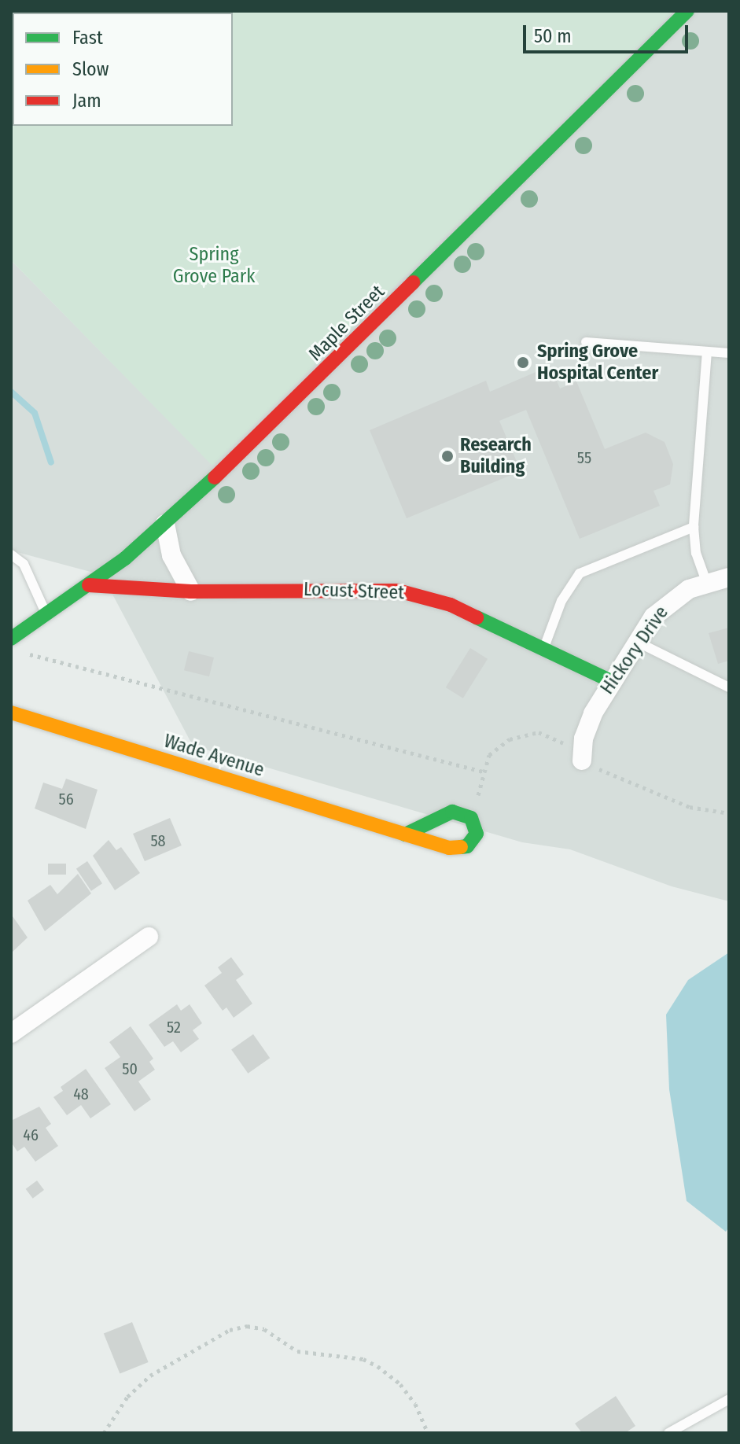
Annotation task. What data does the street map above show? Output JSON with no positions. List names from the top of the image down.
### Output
{
  "streets": {
    "street": [
      "Maple Street",
      "Locust Street",
      "Hickory Drive",
      "Wade Avenue"
    ]
  },
  "crossings": [
    ["Maple Street", "Locust Street"],
    ["Locust Street", "Hickory Drive"]
  ],
  "parks": ["Spring Grove Park"],
  "places": ["Spring Grove Hospital Center", "Research Building"],
  "house_numbers": [
    "55",
    "56",
    "58",
    "52",
    "50",
    "48",
    "46"
  ],
  "legend": ["Fast", "Slow", "Jam"],
  "scale_bar": "50 m"
}
